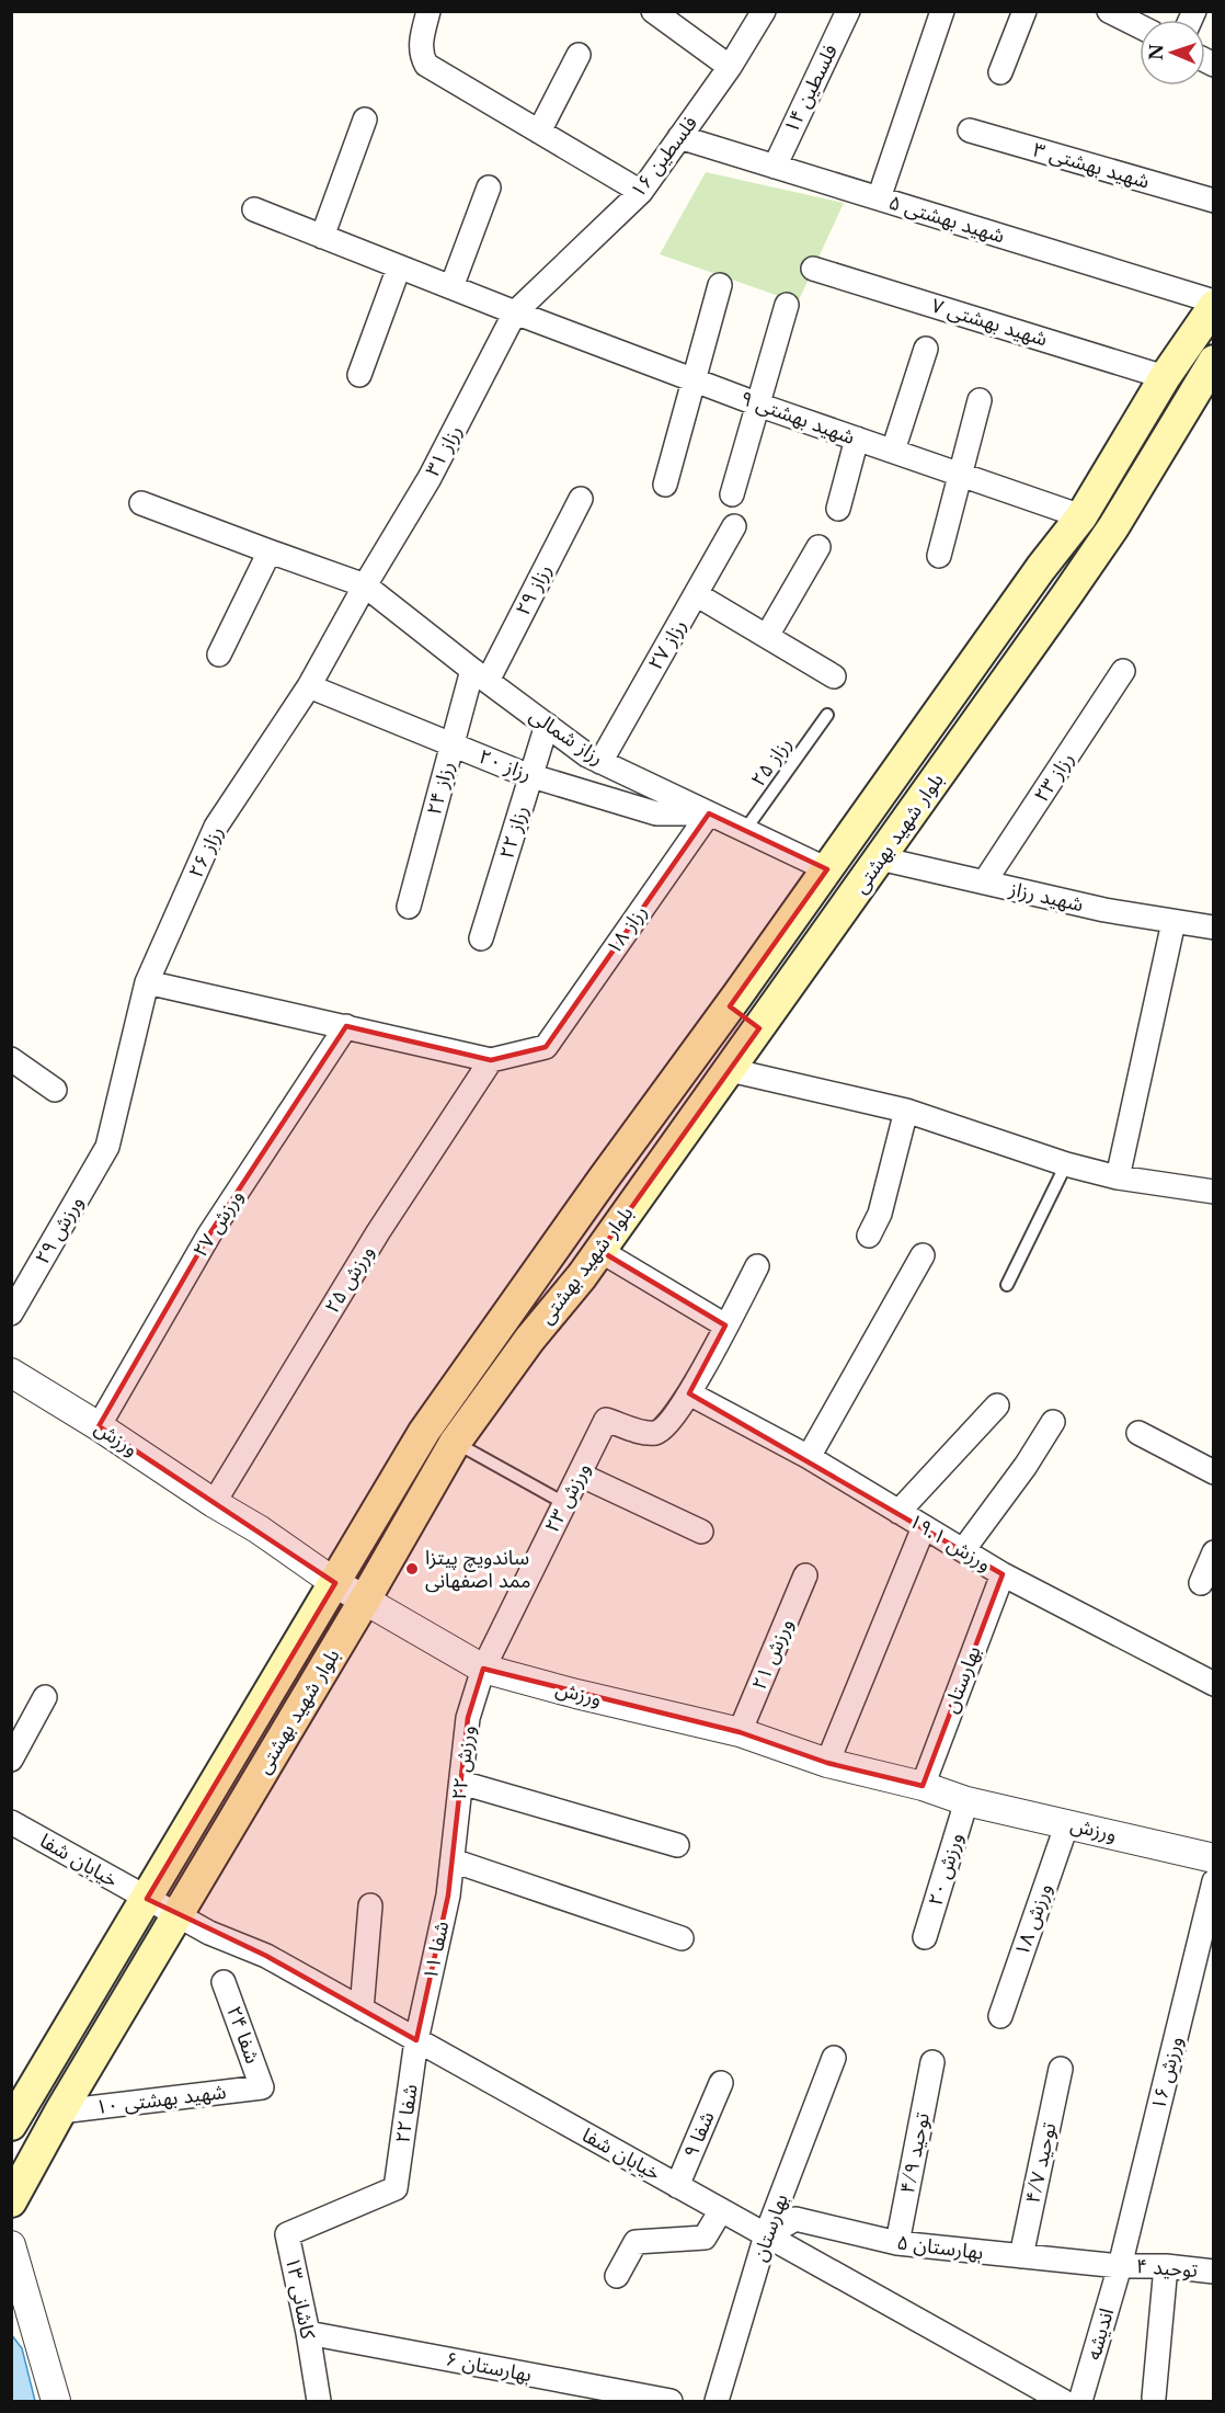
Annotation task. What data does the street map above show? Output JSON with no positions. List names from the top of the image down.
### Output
{
  "streets": {
    "main road": ["بلوار شهید بهشتی"],
    "street": [
      "فلسطین ۱۴",
      "فلسطین ۱۶",
      "شهید بهشتی ۳",
      "شهید بهشتی ۵",
      "شهید بهشتی ۷",
      "شهید بهشتی ۹",
      "رزاز ۳۱",
      "رزاز ۲۹",
      "رزاز ۲۷",
      "رزاز شمالی",
      "رزاز ۲۰",
      "رزاز ۲۳",
      "رزاز ۲۴",
      "رزاز ۲۲",
      "رزاز ۲۶",
      "شهید رزاز",
      "رزاز ۱۸",
      "ورزش ۲۷",
      "ورزش ۲۹",
      "ورزش ۲۵",
      "ورزش",
      "ورزش ۲۳",
      "ورزش ۱۹.۱",
      "ورزش ۲۱",
      "بهارستان",
      "ورزش ۲۲",
      "خیابان شفا",
      "ورزش ۲۰",
      "ورزش ۱۸",
      "شفا ۱۱",
      "شفا ۲۴",
      "ورزش ۱۶",
      "شهید بهشتی ۱۰",
      "شفا ۲۲",
      "شفا ۹",
      "توحید ۴/۹",
      "توحید ۴/۷",
      "بهارستان ۵",
      "توحید ۴",
      "کاشانی ۱۳",
      "اندیشه",
      "بهارستان ۶"
    ],
    "lane": ["رزاز ۲۵"]
  },
  "crossings": [
    ["فلسطین ۱۴", "شهید بهشتی ۵"],
    ["فلسطین ۱۶", "شهید بهشتی ۵"],
    ["فلسطین ۱۶", "شهید بهشتی ۹"],
    ["فلسطین ۱۶", "رزاز ۳۱"],
    ["شهید بهشتی ۵", "بلوار شهید بهشتی"],
    ["شهید بهشتی ۷", "بلوار شهید بهشتی"],
    ["شهید بهشتی ۹", "رزاز ۳۱"],
    ["شهید بهشتی ۹", "بلوار شهید بهشتی"],
    ["رزاز ۳۱", "رزاز شمالی"],
    ["رزاز ۳۱", "رزاز ۲۶"],
    ["رزاز ۲۹", "رزاز شمالی"],
    ["رزاز ۲۹", "رزاز ۲۴"],
    ["رزاز ۲۷", "رزاز شمالی"],
    ["رزاز شمالی", "رزاز ۲۵"],
    ["رزاز شمالی", "رزاز ۲۰"],
    ["رزاز شمالی", "رزاز ۲۴"],
    ["رزاز شمالی", "رزاز ۲۲"],
    ["رزاز شمالی", "بلوار شهید بهشتی"],
    ["رزاز شمالی", "رزاز ۲۶"],
    ["رزاز شمالی", "رزاز ۱۸"],
    ["رزاز ۲۰", "رزاز ۲۴"],
    ["رزاز ۲۰", "رزاز ۲۲"],
    ["رزاز ۲۰", "رزاز ۲۶"],
    ["رزاز ۲۰", "رزاز ۱۸"],
    ["رزاز ۲۳", "شهید رزاز"],
    ["بلوار شهید بهشتی", "شهید رزاز"],
    ["بلوار شهید بهشتی", "ورزش"],
    ["بلوار شهید بهشتی", "خیابان شفا"],
    ["بلوار شهید بهشتی", "شهید بهشتی ۱۰"],
    ["رزاز ۲۶", "ورزش ۲۹"],
    ["رزاز ۱۸", "ورزش ۲۵"],
    ["ورزش ۲۷", "ورزش"],
    ["ورزش ۲۵", "ورزش"],
    ["ورزش", "ورزش ۲۳"],
    ["ورزش", "ورزش ۲۱"],
    ["ورزش", "بهارستان"],
    ["ورزش", "ورزش ۲۲"],
    ["ورزش", "ورزش ۲۰"],
    ["ورزش", "ورزش ۱۸"],
    ["ورزش ۲۳", "ورزش ۱۹.۱"],
    ["ورزش ۲۳", "ورزش ۲۲"],
    ["ورزش ۱۹.۱", "بهارستان"],
    ["بهارستان", "خیابان شفا"],
    ["بهارستان", "بهارستان ۵"],
    ["ورزش ۲۲", "شفا ۱۱"],
    ["خیابان شفا", "شفا ۱۱"],
    ["خیابان شفا", "شفا ۲۲"],
    ["خیابان شفا", "شفا ۹"],
    ["خیابان شفا", "بهارستان ۵"],
    ["شفا ۱۱", "شفا ۲۲"],
    ["شفا ۲۴", "شهید بهشتی ۱۰"],
    ["ورزش ۱۶", "بهارستان ۵"],
    ["ورزش ۱۶", "توحید ۴"],
    ["ورزش ۱۶", "اندیشه"],
    ["شفا ۲۲", "کاشانی ۱۳"],
    ["توحید ۴/۹", "بهارستان ۵"],
    ["توحید ۴/۷", "بهارستان ۵"],
    ["بهارستان ۵", "توحید ۴"],
    ["بهارستان ۵", "اندیشه"],
    ["توحید ۴", "اندیشه"],
    ["کاشانی ۱۳", "بهارستان ۶"]
  ],
  "places": ["ساندویچ پیتزا ممد اصفهانی"],
  "north": "left"
}
